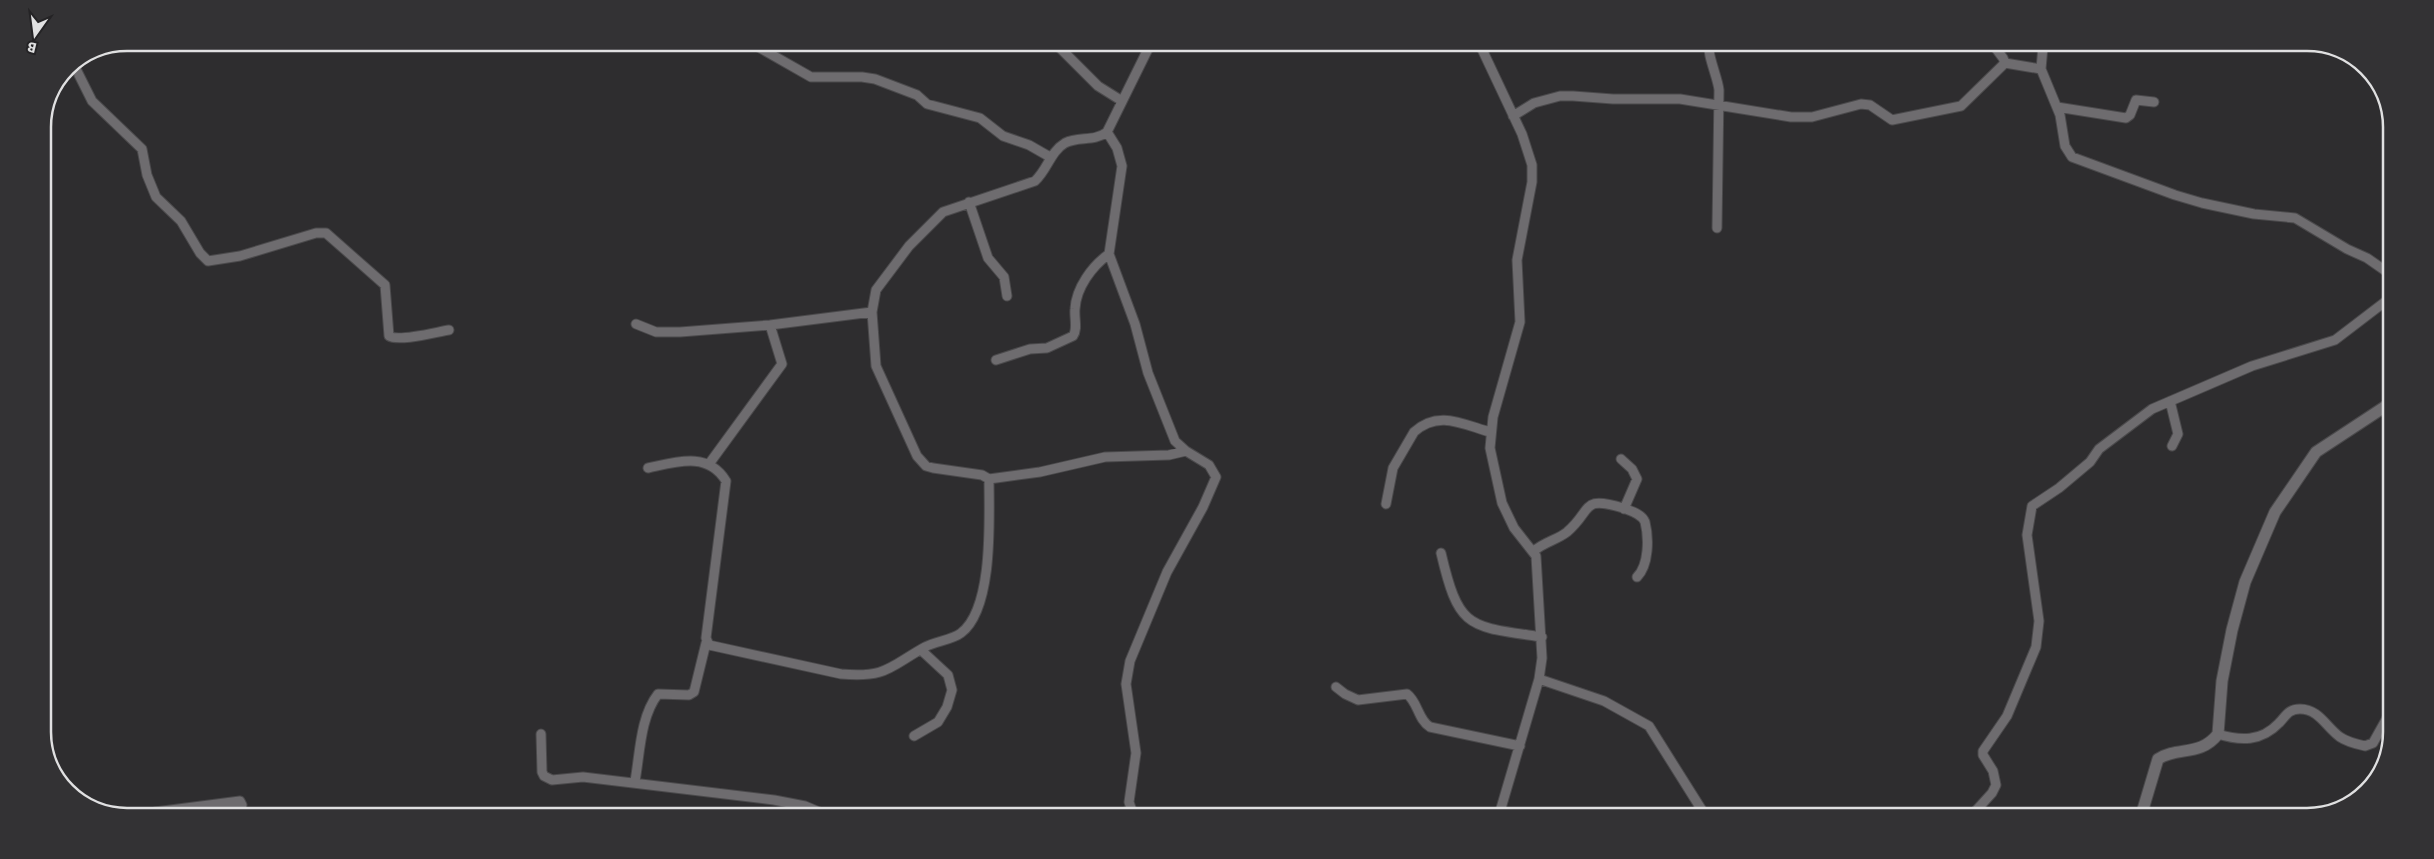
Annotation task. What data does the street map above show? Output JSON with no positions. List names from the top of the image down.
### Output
{
  "north": "bottom"
}
